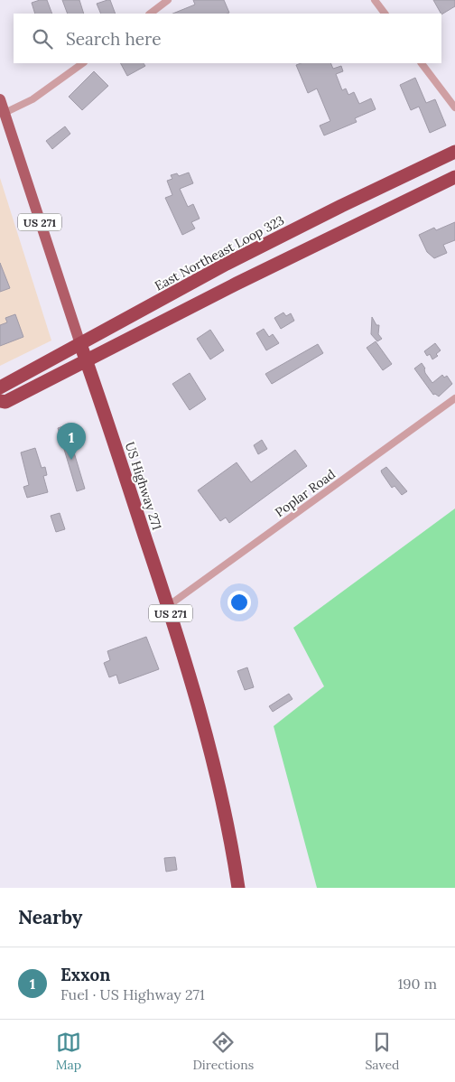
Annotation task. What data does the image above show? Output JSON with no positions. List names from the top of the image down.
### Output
{
  "streets": {
    "highway": ["US 271", "East Northeast Loop 323", "US Highway 271"],
    "street": ["Poplar Road"]
  },
  "crossings": [
    ["East Northeast Loop 323", "US Highway 271"],
    ["US Highway 271", "Poplar Road"]
  ],
  "page": {
    "search": "Search here",
    "pins": "1",
    "heading": "Nearby",
    "list": [
      {
        "mark": "1",
        "name": "Exxon",
        "note": "Fuel · US Highway 271",
        "value": "190 m"
      }
    ],
    "nav": ["Map", "Directions", "Saved"]
  }
}
